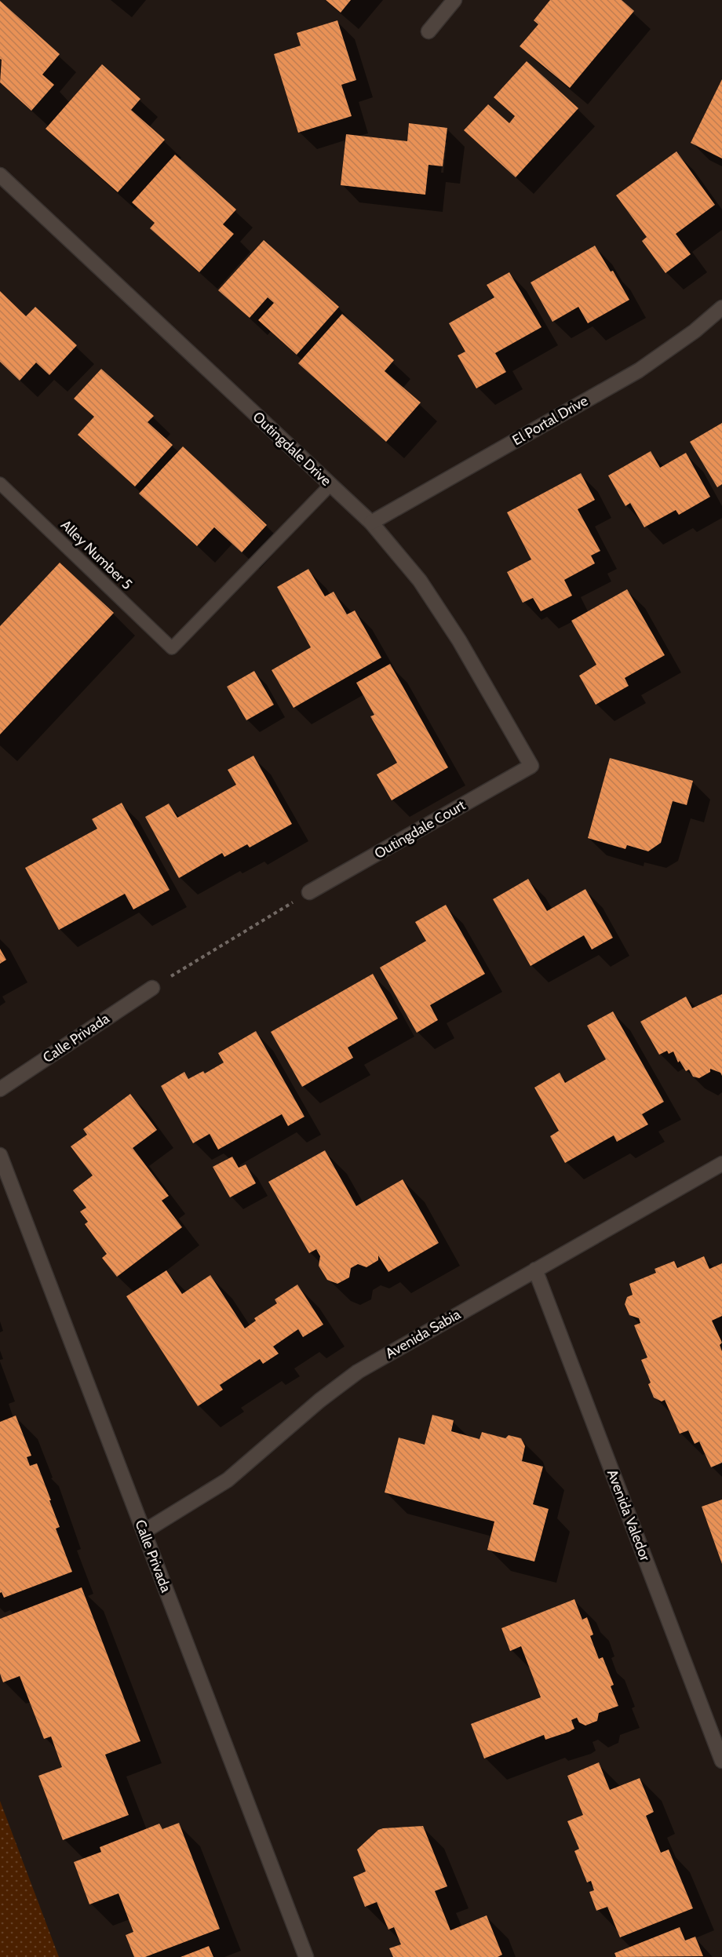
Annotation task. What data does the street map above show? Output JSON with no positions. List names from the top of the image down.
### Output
{
  "streets": {
    "street": [
      "El Portal Drive",
      "Outingdale Drive",
      "Outingdale Court",
      "Calle Privada",
      "Avenida Sabia",
      "Avenida Valedor"
    ],
    "lane": ["Alley Number 5"]
  },
  "crossings": [
    ["El Portal Drive", "Outingdale Drive"],
    ["Outingdale Drive", "Alley Number 5"],
    ["Outingdale Drive", "Outingdale Court"],
    ["Calle Privada", "Avenida Sabia"],
    ["Avenida Sabia", "Avenida Valedor"]
  ]
}
